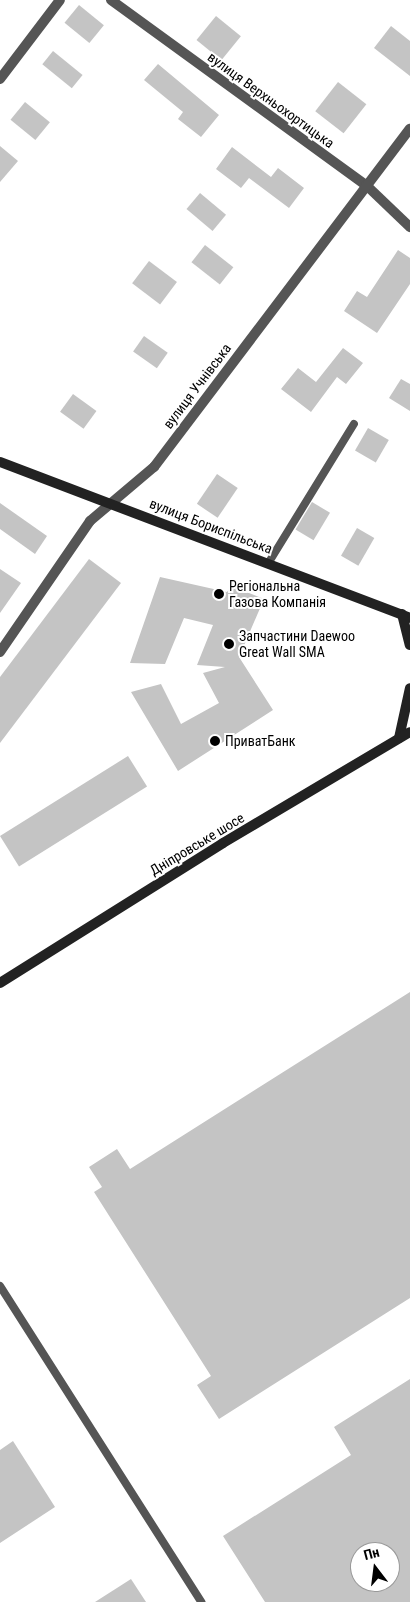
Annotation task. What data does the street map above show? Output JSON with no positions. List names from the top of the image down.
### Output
{
  "streets": {
    "street": [
      "вулиця Верхньохортицька",
      "вулиця Учнівська",
      "вулиця Бориспільська",
      "Дніпровське шосе"
    ]
  },
  "crossings": [
    ["вулиця Верхньохортицька", "вулиця Учнівська"],
    ["вулиця Учнівська", "вулиця Бориспільська"]
  ],
  "places": ["Регіональна Газова Компанія", "Запчастини Daewoo Great Wall SMA", "ПриватБанк"],
  "north": "top"
}
